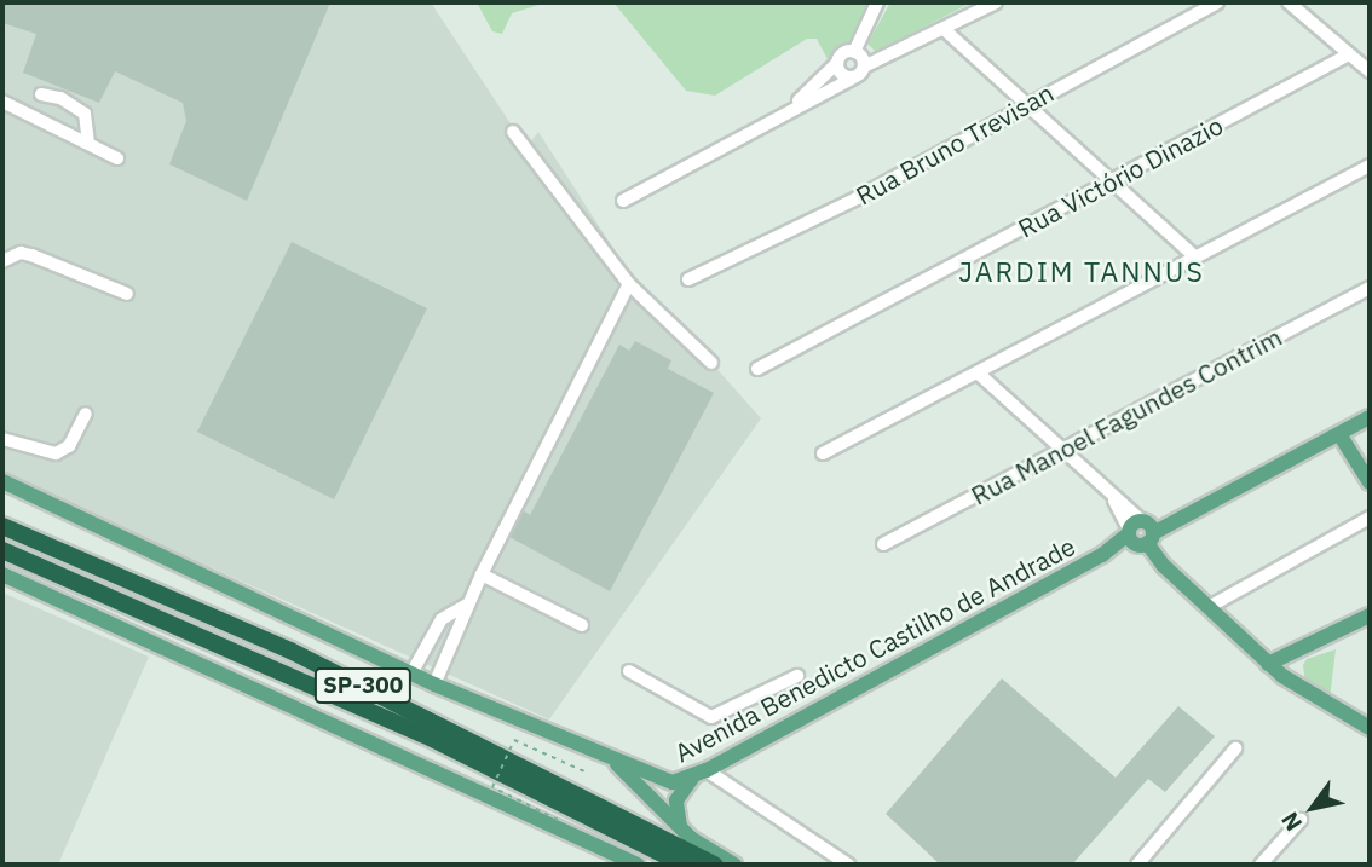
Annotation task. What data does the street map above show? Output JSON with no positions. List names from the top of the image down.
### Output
{
  "streets": {
    "highway": ["SP-300"],
    "main road": ["Avenida Benedicto Castilho de Andrade"],
    "street": ["Rua Bruno Trevisan", "Rua Victório Dinazio", "Rua Manoel Fagundes Contrim"]
  },
  "districts": ["JARDIM TANNUS"],
  "north": "bottom left"
}
